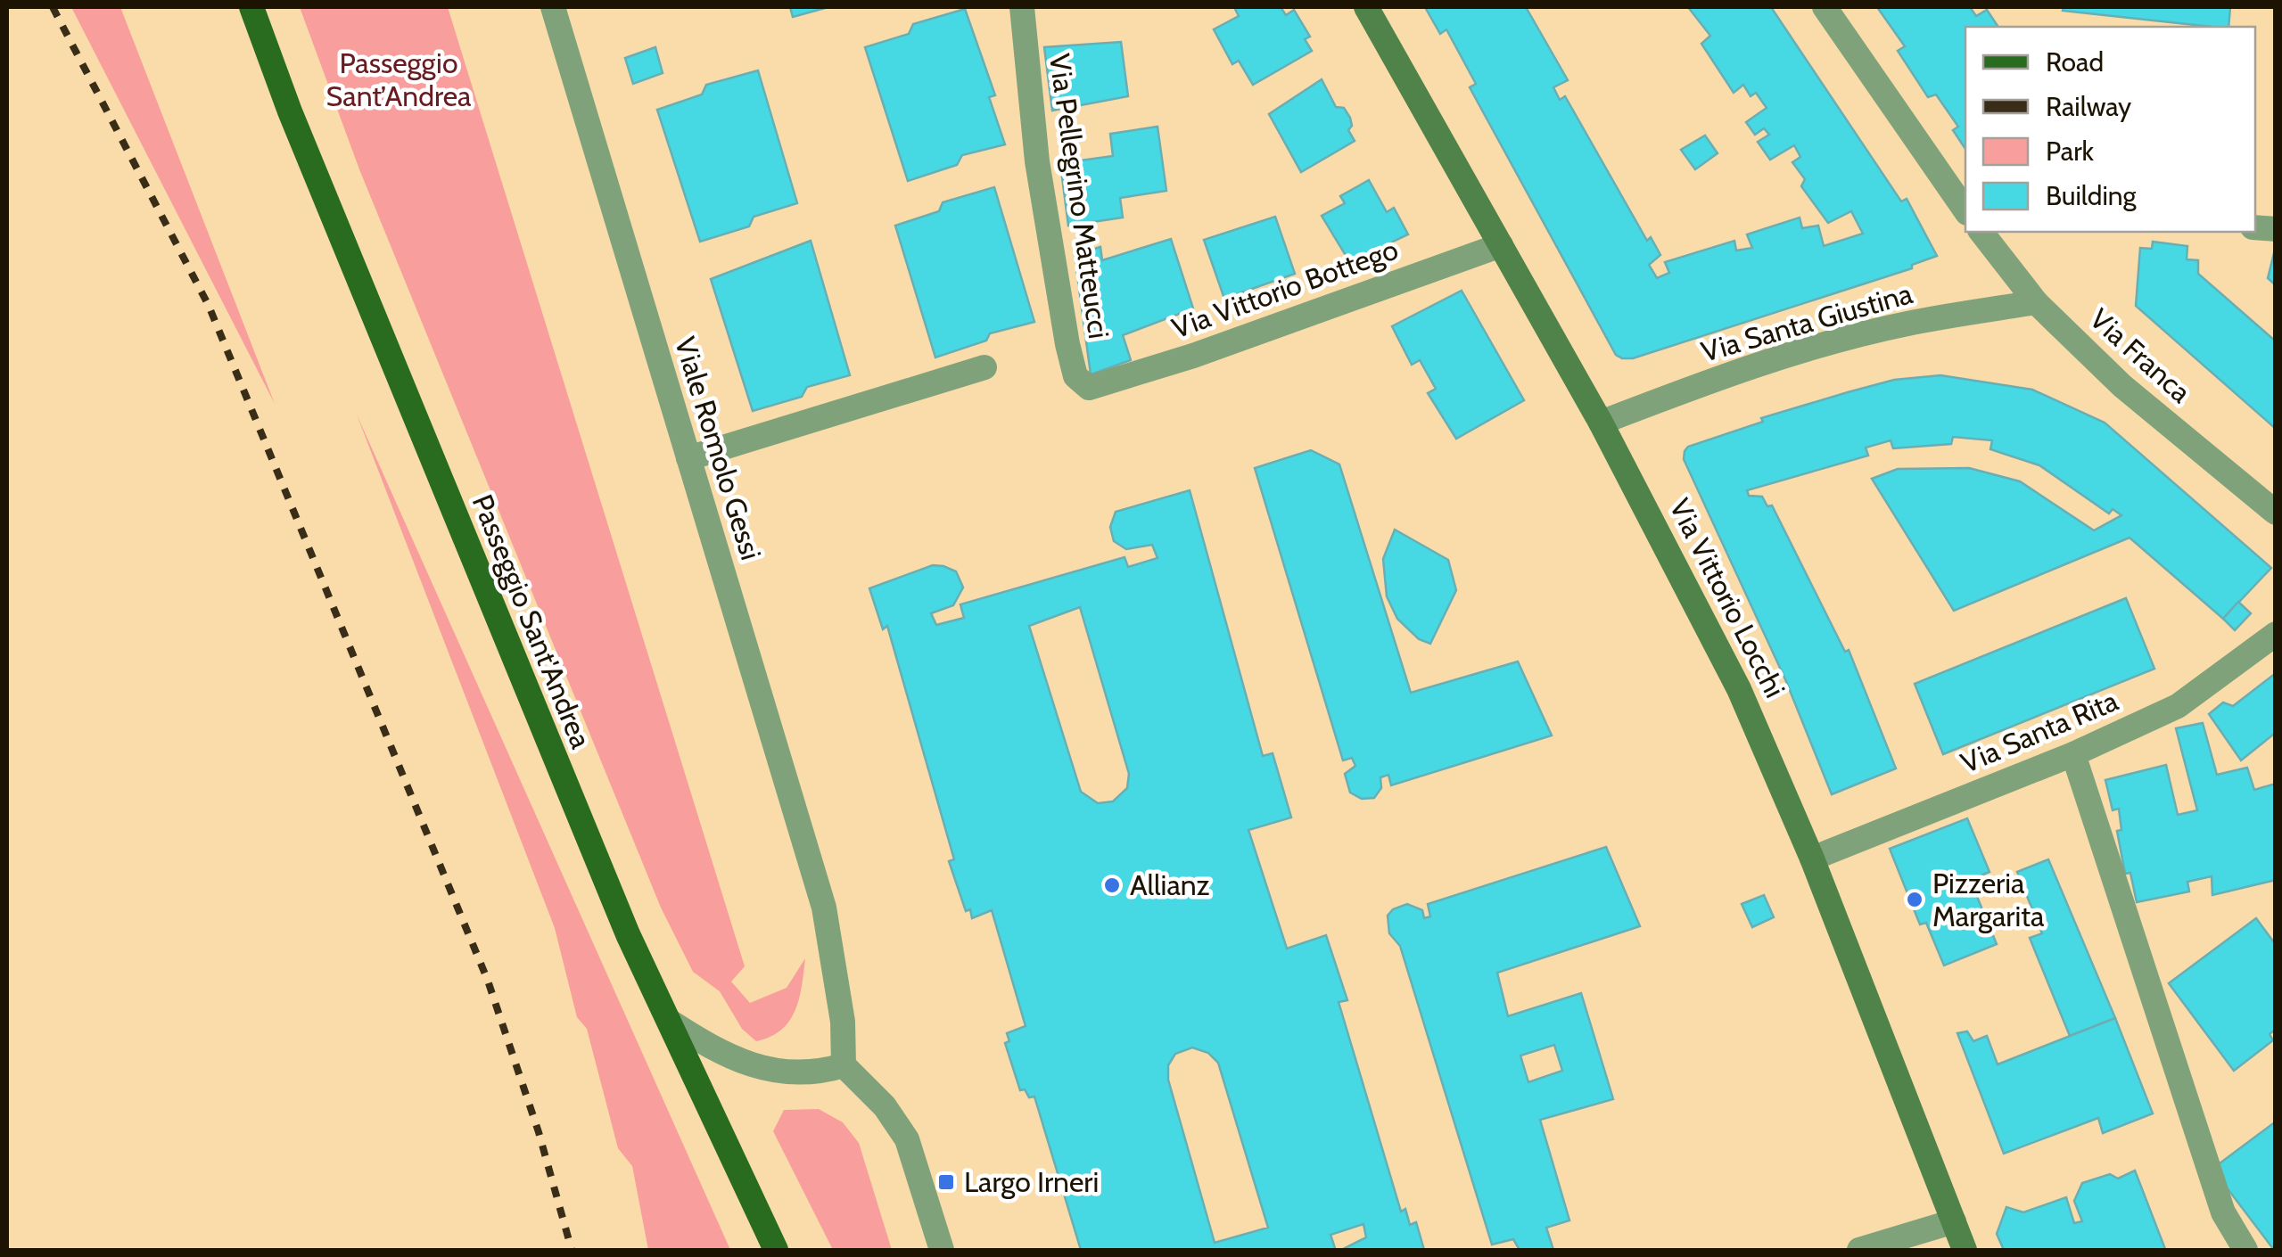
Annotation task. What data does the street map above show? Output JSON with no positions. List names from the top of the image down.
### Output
{
  "streets": {
    "main road": ["Via Vittorio Locchi", "Passeggio Sant'Andrea"],
    "street": [
      "Via Pellegrino Matteucci",
      "Via Vittorio Bottego",
      "Via Santa Giustina",
      "Via Franca",
      "Viale Romolo Gessi",
      "Via Santa Rita"
    ]
  },
  "crossings": [
    ["Via Pellegrino Matteucci", "Via Vittorio Bottego"],
    ["Via Vittorio Bottego", "Via Vittorio Locchi"],
    ["Via Santa Giustina", "Via Franca"],
    ["Via Santa Giustina", "Via Vittorio Locchi"],
    ["Via Vittorio Locchi", "Via Santa Rita"]
  ],
  "parks": ["Passeggio Sant’Andrea"],
  "places": {
    "other": ["Allianz", "Pizzeria Margarita"],
    "transit": ["Largo Irneri"]
  },
  "legend": [
    "Road",
    "Railway",
    "Park",
    "Building"
  ]
}
